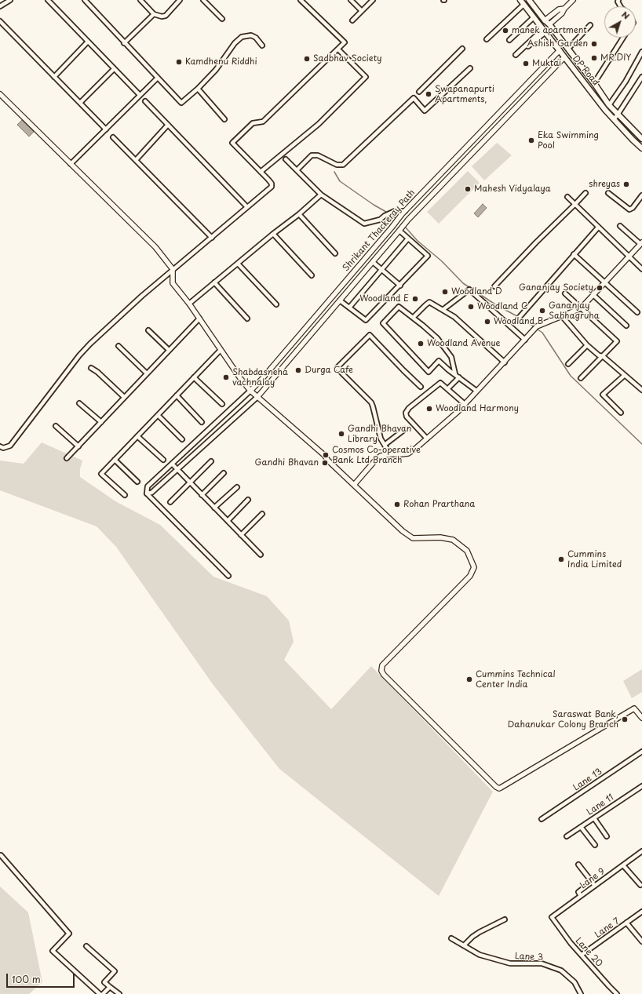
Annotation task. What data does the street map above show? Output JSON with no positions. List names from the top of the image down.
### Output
{
  "streets": {
    "main road": ["DP Road", "Shrikant Thackeray Path"],
    "street": [
      "Lane 13",
      "Lane 11",
      "Lane 9",
      "Lane 7",
      "Lane 20",
      "Lane 3"
    ]
  },
  "crossings": [
    ["DP Road", "Shrikant Thackeray Path"],
    ["Lane 9", "Lane 20"],
    ["Lane 7", "Lane 20"]
  ],
  "places": [
    "manek apartment",
    "Ashish Garden",
    "MR.DIY",
    "Sadbhav Society",
    "Kamdhenu Riddhi",
    "Muktai",
    "Swapanapurti Apartments,",
    "Eka Swimming Pool",
    "shreyas",
    "Mahesh Vidyalaya",
    "Gananjay Society",
    "Woodland D",
    "Woodland E",
    "Woodland C",
    "Gananjay Sabhagruha",
    "Woodland B",
    "Woodland Avenue",
    "Durga Cafe",
    "Shabdasneha vachnalay",
    "Woodland Harmony",
    "Gandhi Bhavan Library",
    "Cosmos Co-operative Bank Ltd Branch",
    "Gandhi Bhavan",
    "Rohan Prarthana",
    "Cummins India Limited",
    "Cummins Technical Center India",
    "Saraswat Bank, Dahanukar Colony Branch"
  ],
  "scale_bar": "100 m",
  "north": "top right"
}
